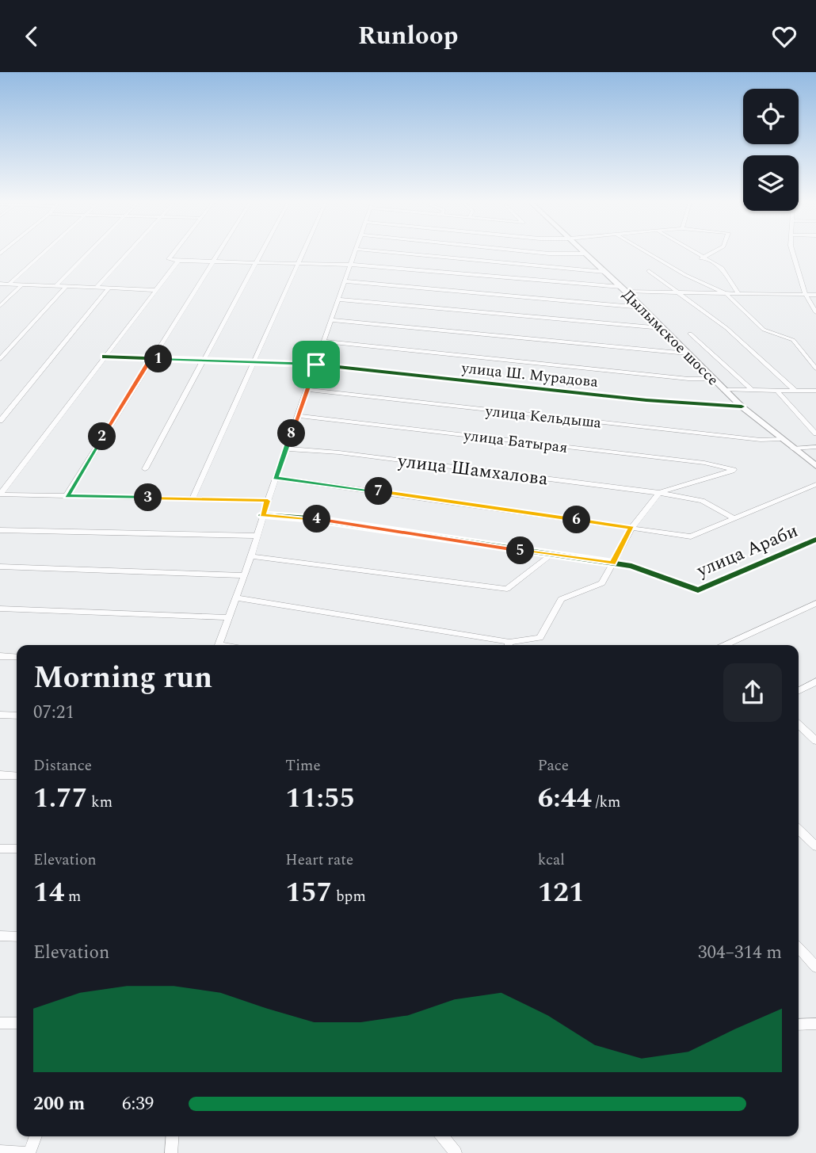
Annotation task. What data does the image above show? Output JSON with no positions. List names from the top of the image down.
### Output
{
  "streets": {
    "main road": ["Дылымское шоссе"],
    "street": [
      "улица Ш. Мурадова",
      "улица Кельдыша",
      "улица Батырая",
      "улица Шамхалова",
      "улица Араби"
    ]
  },
  "crossings": [
    ["Дылымское шоссе", "улица Ш. Мурадова"],
    ["Дылымское шоссе", "улица Кельдыша"],
    ["улица Батырая", "улица Шамхалова"]
  ],
  "page": {
    "header": "Runloop",
    "pins": [
      "1",
      "8",
      "2",
      "7",
      "3",
      "4",
      "6",
      "5"
    ],
    "heading": ["Morning run", "07:21"],
    "stats": [
      ["Distance", "1.77 km"],
      ["Time", "11:55"],
      ["Pace", "6:44 /km"],
      ["Elevation", "14 m"],
      ["Heart rate", "157 bpm"],
      ["kcal", "121"]
    ],
    "chart": ["Elevation", "304–314 m"],
    "list": [
      {
        "name": "200 m",
        "note": "6:39"
      }
    ]
  }
}
